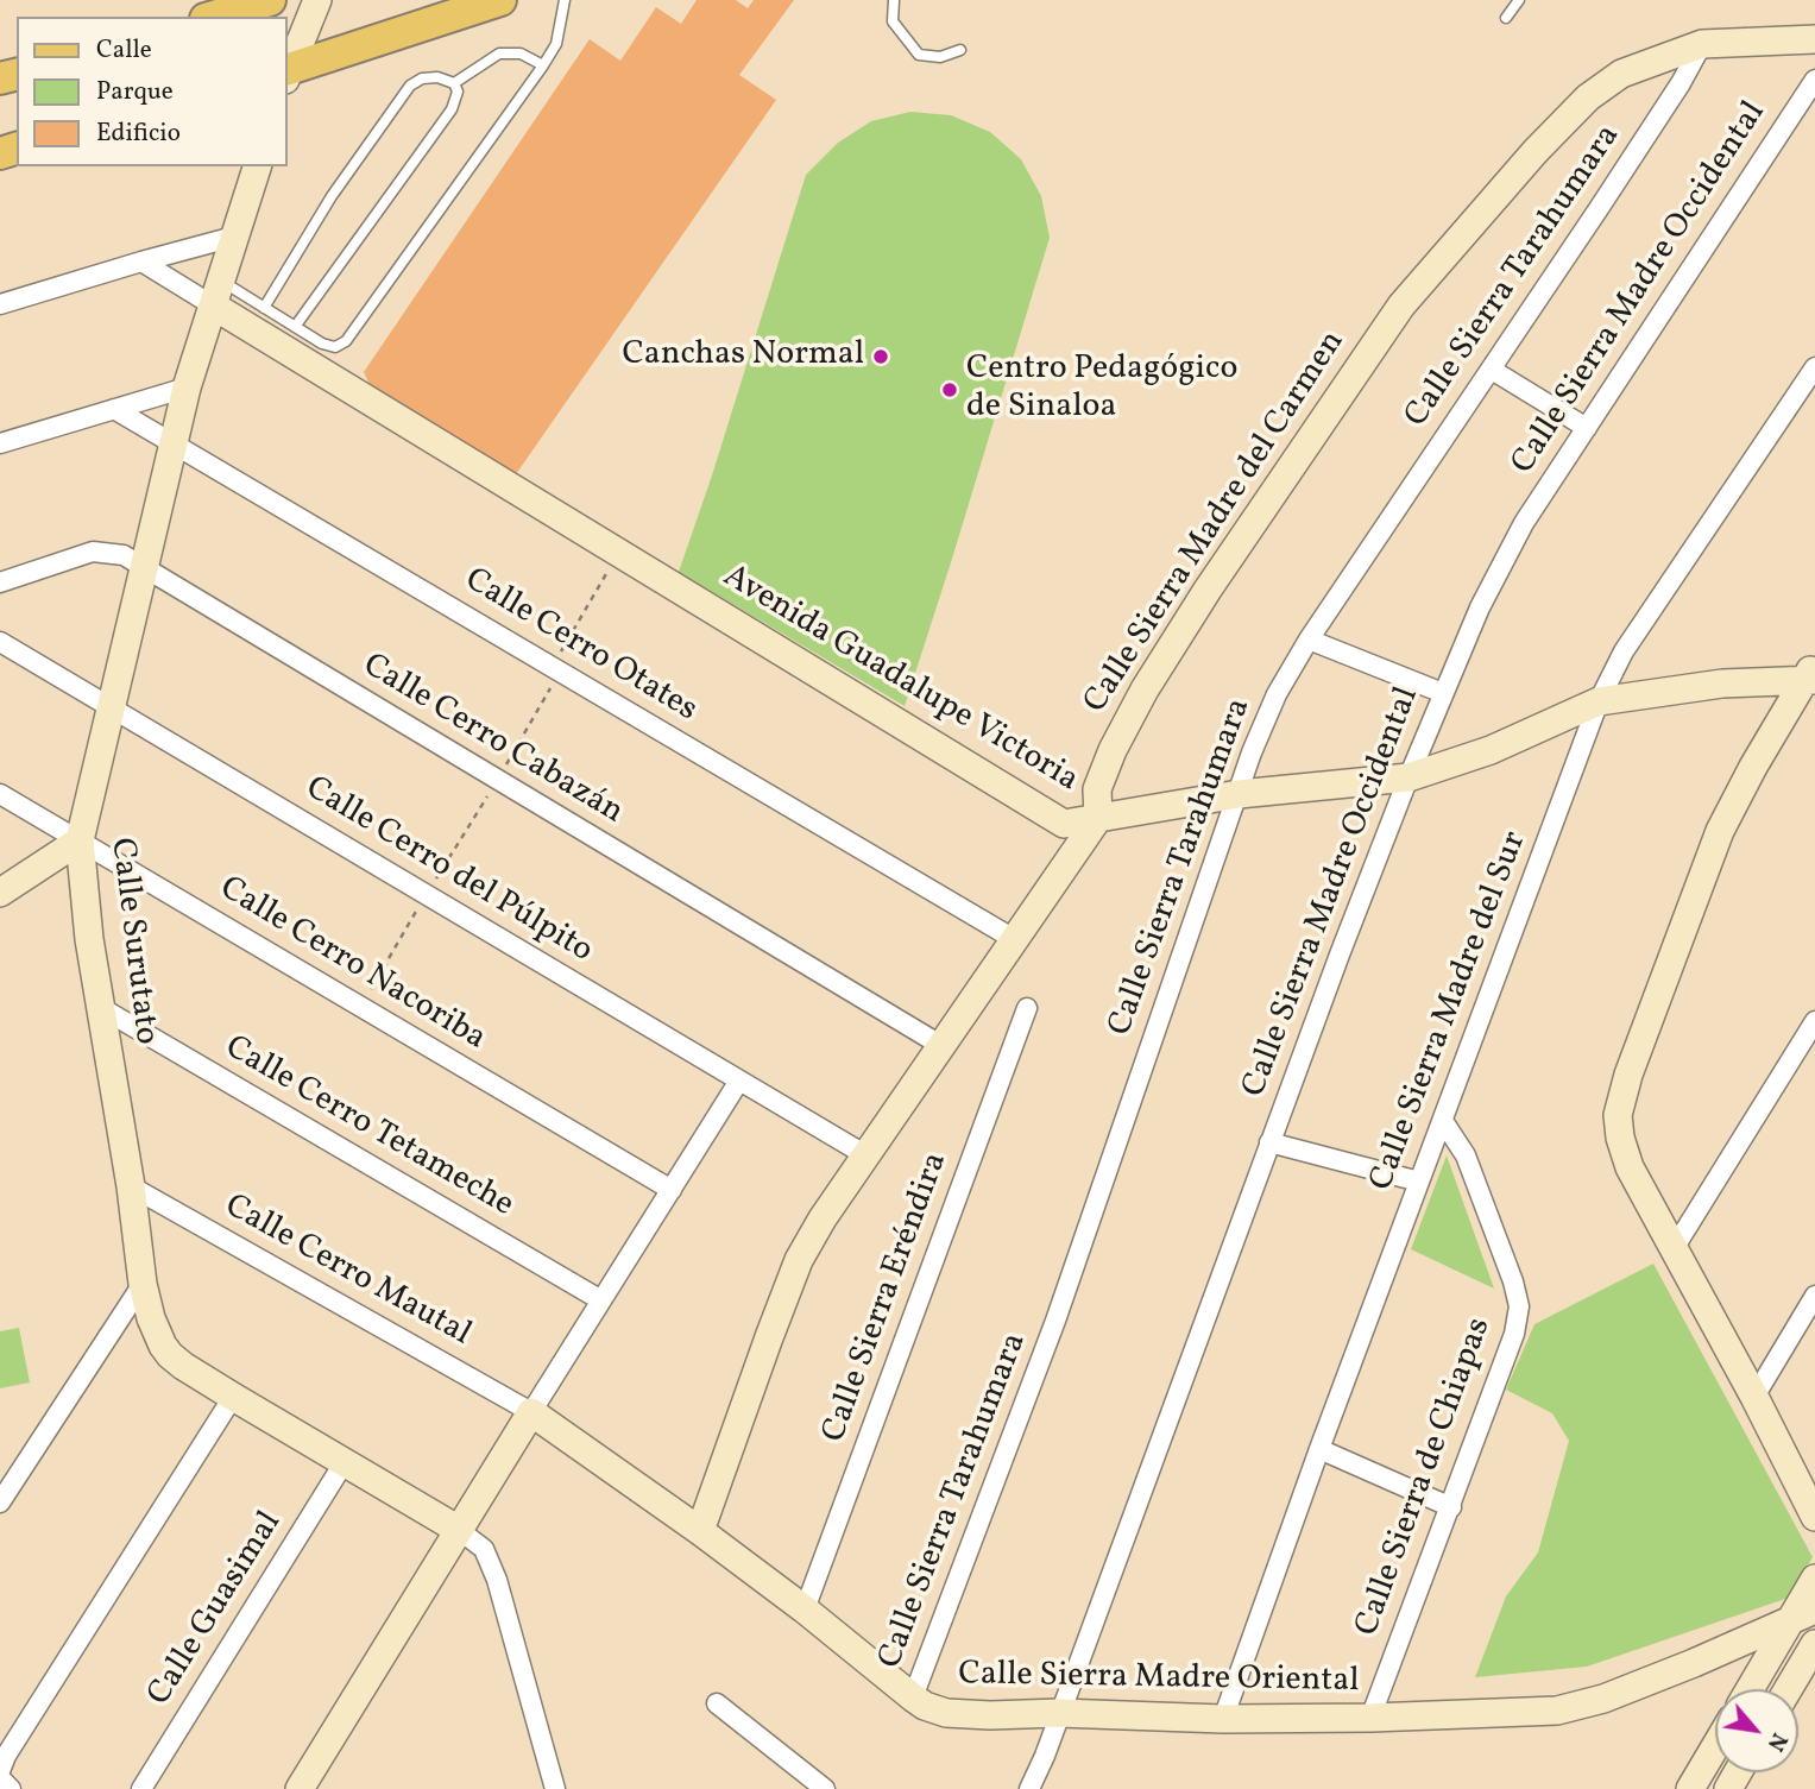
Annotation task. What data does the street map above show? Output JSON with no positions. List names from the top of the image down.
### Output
{
  "streets": {
    "street": [
      "Calle Sierra Tarahumara",
      "Calle Sierra Madre Occidental",
      "Calle Sierra Madre del Carmen",
      "Calle Cerro Otates",
      "Avenida Guadalupe Victoria",
      "Calle Cerro Cabazán",
      "Calle Cerro del Púlpito",
      "Calle Surutato",
      "Calle Cerro Nacoriba",
      "Calle Sierra Madre del Sur",
      "Calle Cerro Tetameche",
      "Calle Cerro Mautal",
      "Calle Sierra Eréndira",
      "Calle Sierra de Chiapas",
      "Calle Guasimal",
      "Calle Sierra Madre Oriental"
    ]
  },
  "crossings": [
    ["Calle Sierra Tarahumara", "Calle Sierra Madre del Carmen"],
    ["Calle Sierra Tarahumara", "Avenida Guadalupe Victoria"],
    ["Calle Sierra Tarahumara", "Calle Sierra Madre Oriental"],
    ["Calle Sierra Madre Occidental", "Avenida Guadalupe Victoria"],
    ["Calle Sierra Madre Occidental", "Calle Sierra Madre Oriental"],
    ["Calle Sierra Madre del Carmen", "Calle Cerro Otates"],
    ["Calle Sierra Madre del Carmen", "Avenida Guadalupe Victoria"],
    ["Calle Sierra Madre del Carmen", "Calle Cerro Cabazán"],
    ["Calle Sierra Madre del Carmen", "Calle Cerro del Púlpito"],
    ["Calle Sierra Madre del Carmen", "Calle Sierra Madre Oriental"],
    ["Calle Cerro Otates", "Calle Surutato"],
    ["Avenida Guadalupe Victoria", "Calle Surutato"],
    ["Avenida Guadalupe Victoria", "Calle Sierra Madre del Sur"],
    ["Calle Cerro Cabazán", "Calle Surutato"],
    ["Calle Cerro del Púlpito", "Calle Surutato"],
    ["Calle Surutato", "Calle Cerro Nacoriba"],
    ["Calle Surutato", "Calle Cerro Tetameche"],
    ["Calle Surutato", "Calle Cerro Mautal"],
    ["Calle Surutato", "Calle Guasimal"],
    ["Calle Sierra Madre del Sur", "Calle Sierra de Chiapas"],
    ["Calle Sierra Madre del Sur", "Calle Sierra Madre Oriental"],
    ["Calle Cerro Mautal", "Calle Sierra Madre Oriental"],
    ["Calle Sierra Eréndira", "Calle Sierra Madre Oriental"],
    ["Calle Sierra de Chiapas", "Calle Sierra Madre Oriental"]
  ],
  "places": ["Canchas Normal", "Centro Pedagógico de Sinaloa"],
  "legend": ["Calle", "Parque", "Edificio"],
  "north": "bottom right"
}
